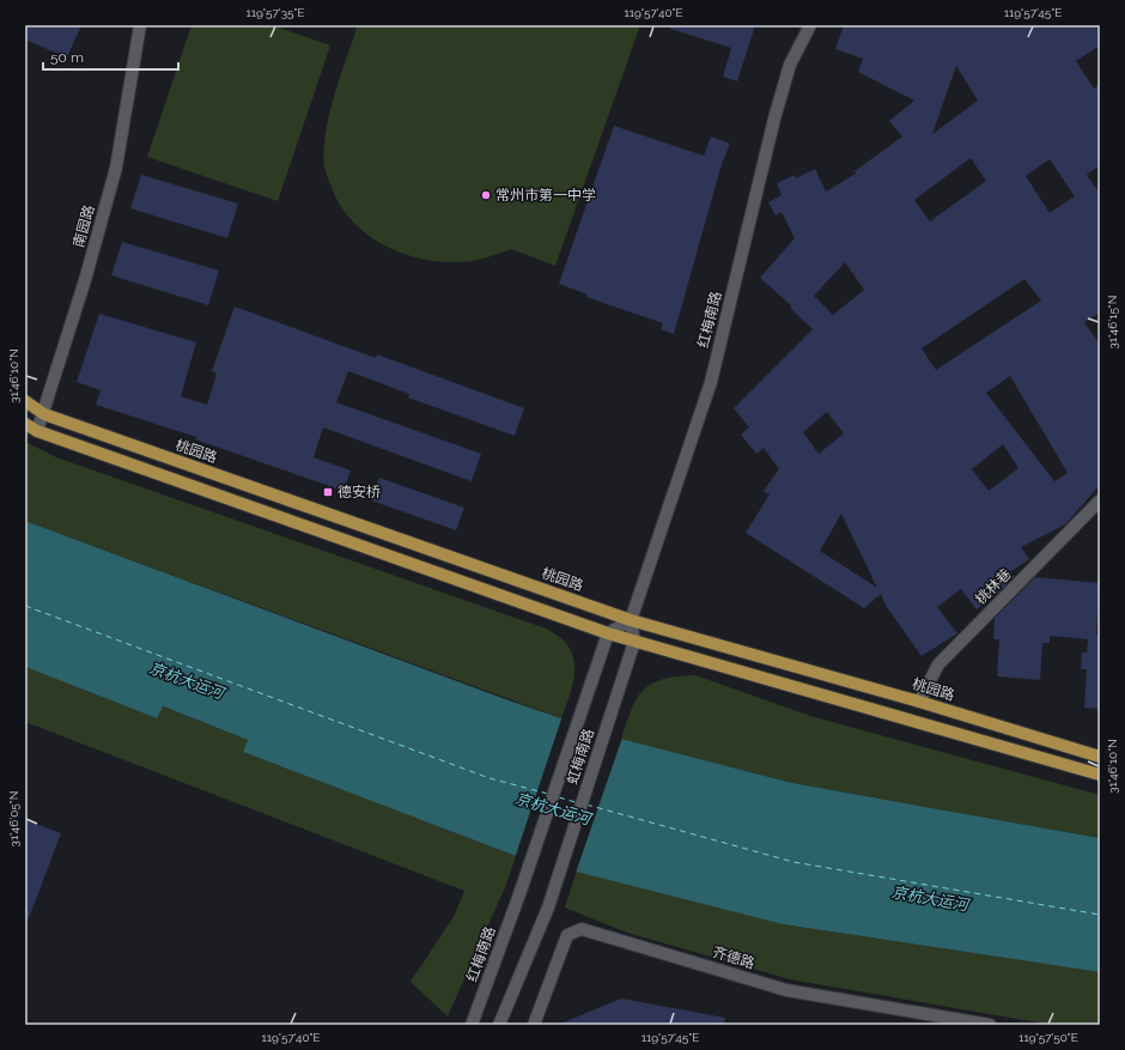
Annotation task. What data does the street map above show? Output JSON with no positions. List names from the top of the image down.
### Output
{
  "streets": {
    "main road": ["桃园路"],
    "street": [
      "南园路",
      "红梅南路",
      "桃林巷",
      "虹梅南路",
      "齐德路"
    ]
  },
  "crossings": [
    ["南园路", "桃园路"],
    ["红梅南路", "桃园路"],
    ["红梅南路", "虹梅南路"],
    ["桃园路", "桃林巷"]
  ],
  "water": ["京杭大运河"],
  "places": {
    "other": ["常州市第一中学"],
    "transit": ["德安桥"]
  },
  "scale_bar": "50 m",
  "coordinates": [
    "119°57'35\"E",
    "119°57'40\"E",
    "119°57'45\"E",
    "31°46'15\"N",
    "31°46'10\"N",
    "31°46'05\"N",
    "119°57'50\"E"
  ]
}
